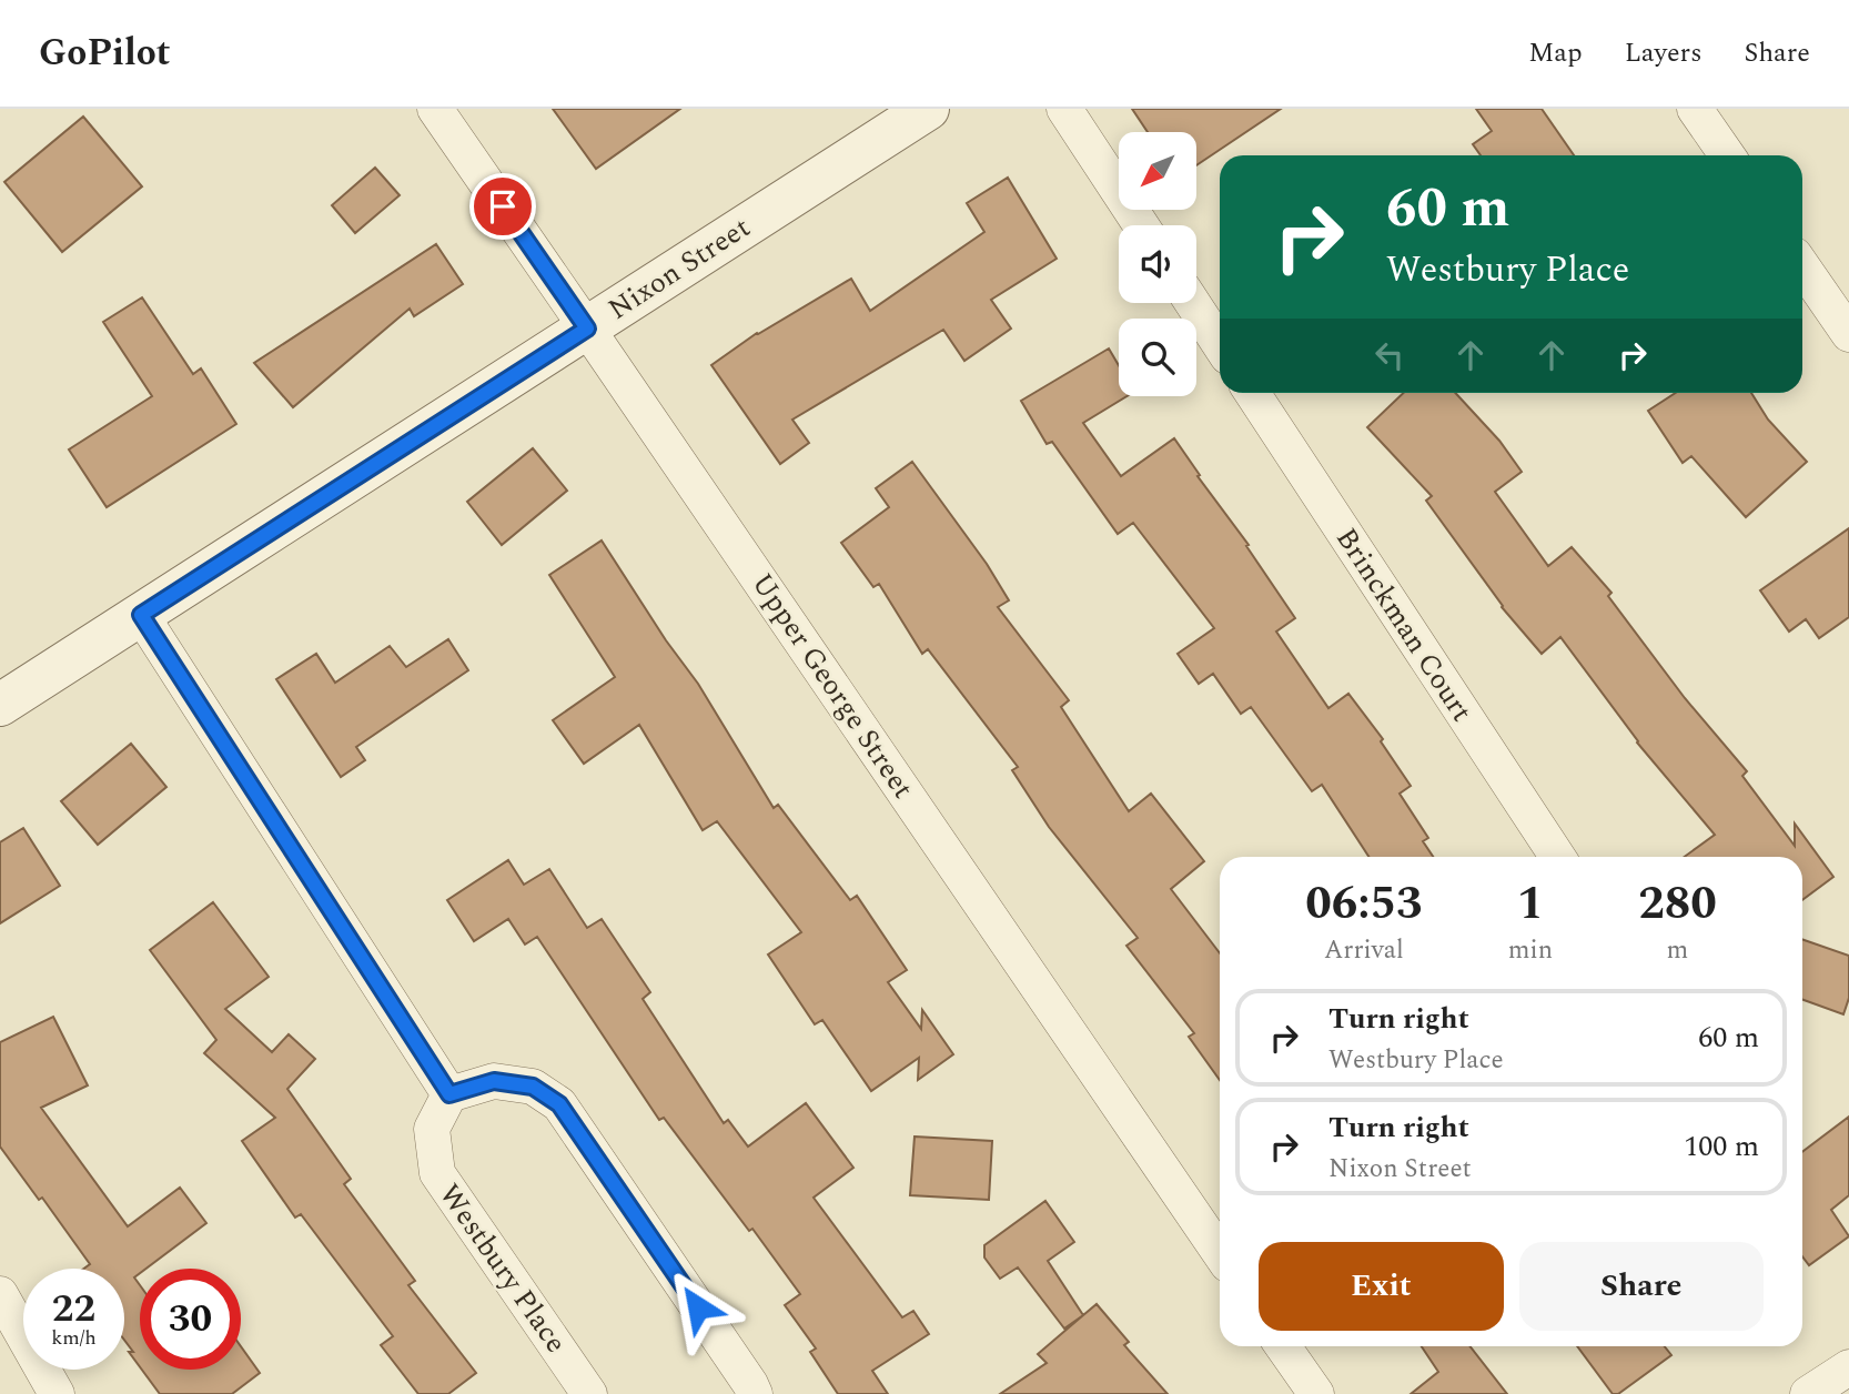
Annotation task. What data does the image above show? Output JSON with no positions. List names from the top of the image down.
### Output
{
  "streets": {
    "street": [
      "Nixon Street",
      "Brinckman Court",
      "Upper George Street",
      "Westbury Place"
    ]
  },
  "crossings": [
    ["Nixon Street", "Upper George Street"]
  ],
  "north": "bottom left",
  "page": {
    "header": "GoPilot",
    "nav": ["Map", "Layers", "Share"],
    "turn": ["60 m", "Westbury Place"],
    "eta": [
      "06:53",
      "Arrival",
      "1",
      "min",
      "280",
      "m"
    ],
    "list": [
      {
        "name": "Turn right",
        "note": "Westbury Place",
        "value": "60 m"
      },
      {
        "name": "Turn right",
        "note": "Nixon Street",
        "value": "100 m"
      }
    ],
    "buttons": ["Exit", "Share"],
    "speed": "22 km/h",
    "limit": "30"
  }
}
